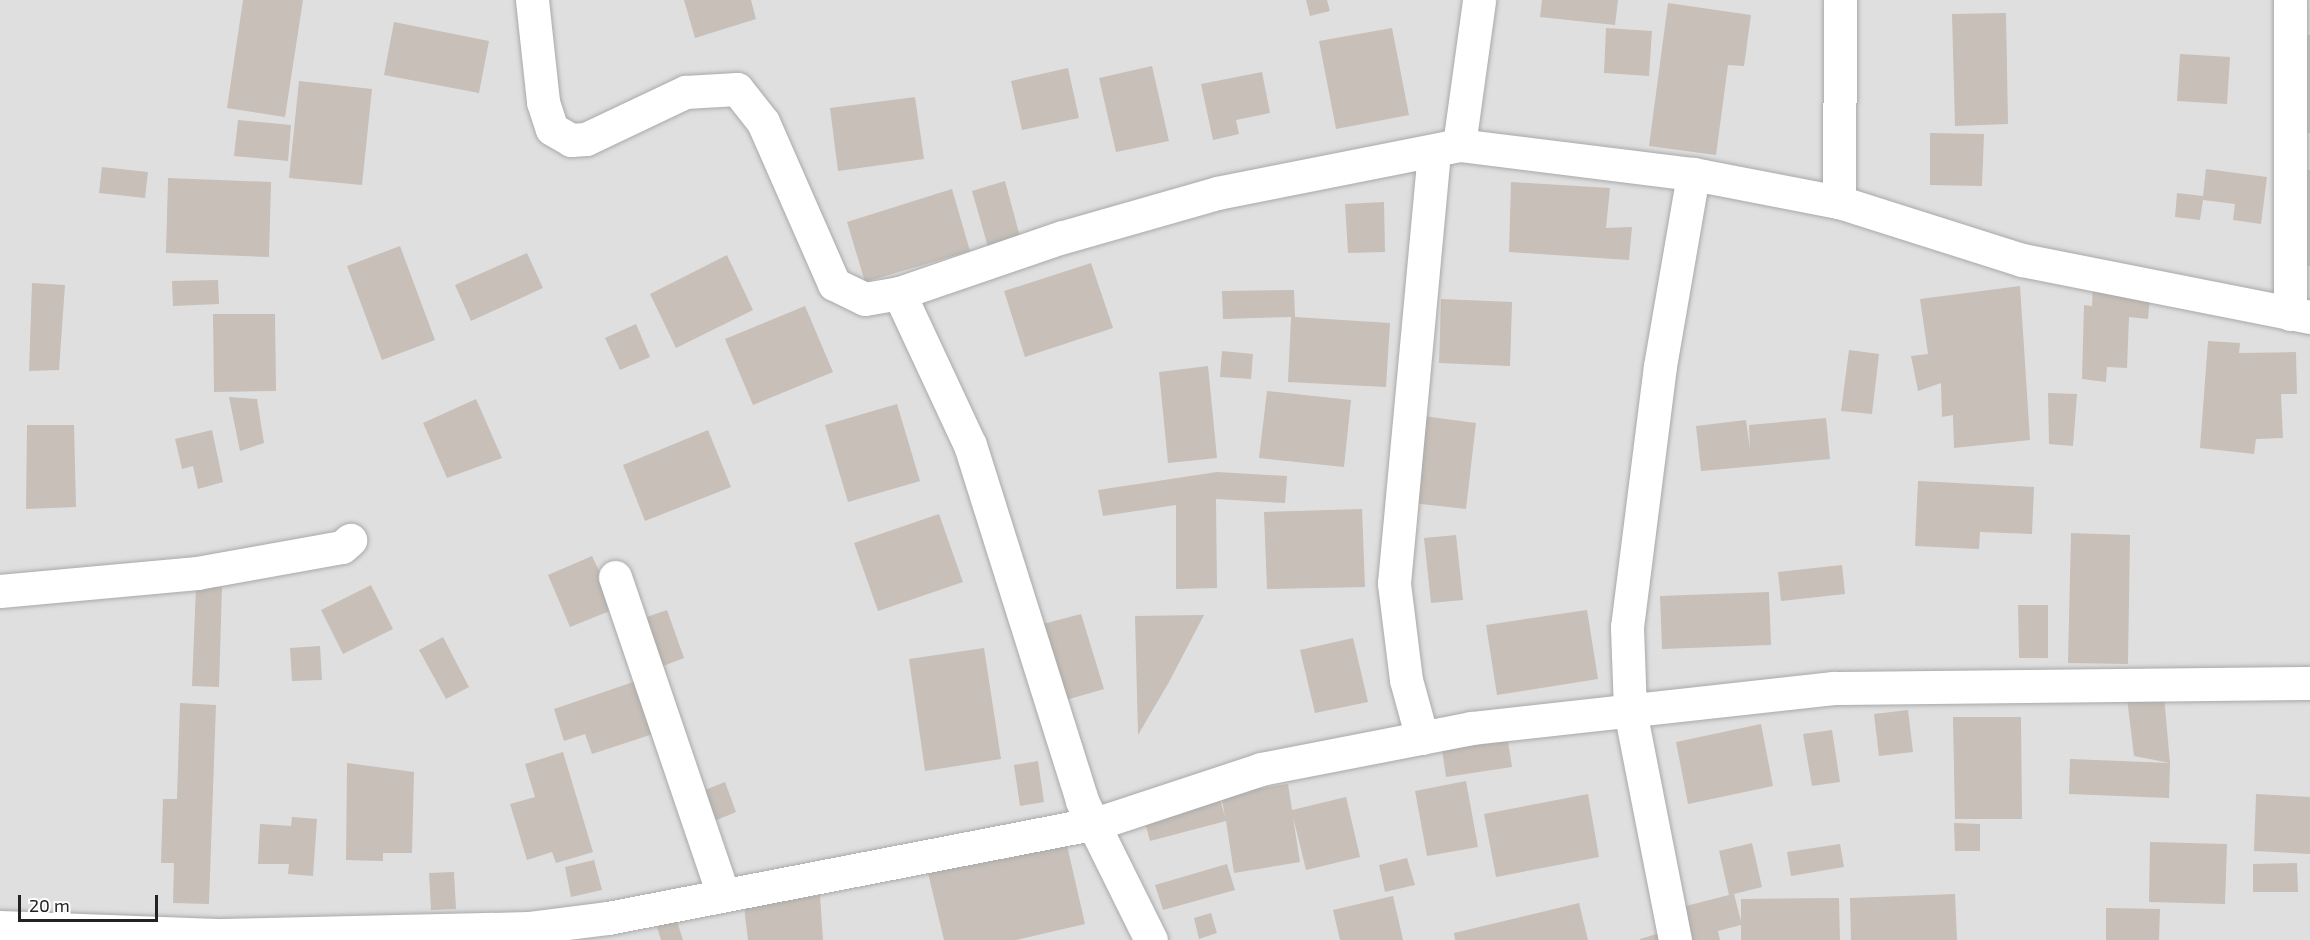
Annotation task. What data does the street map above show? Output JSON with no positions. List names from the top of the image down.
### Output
{
  "scale_bar": "20 m"
}
